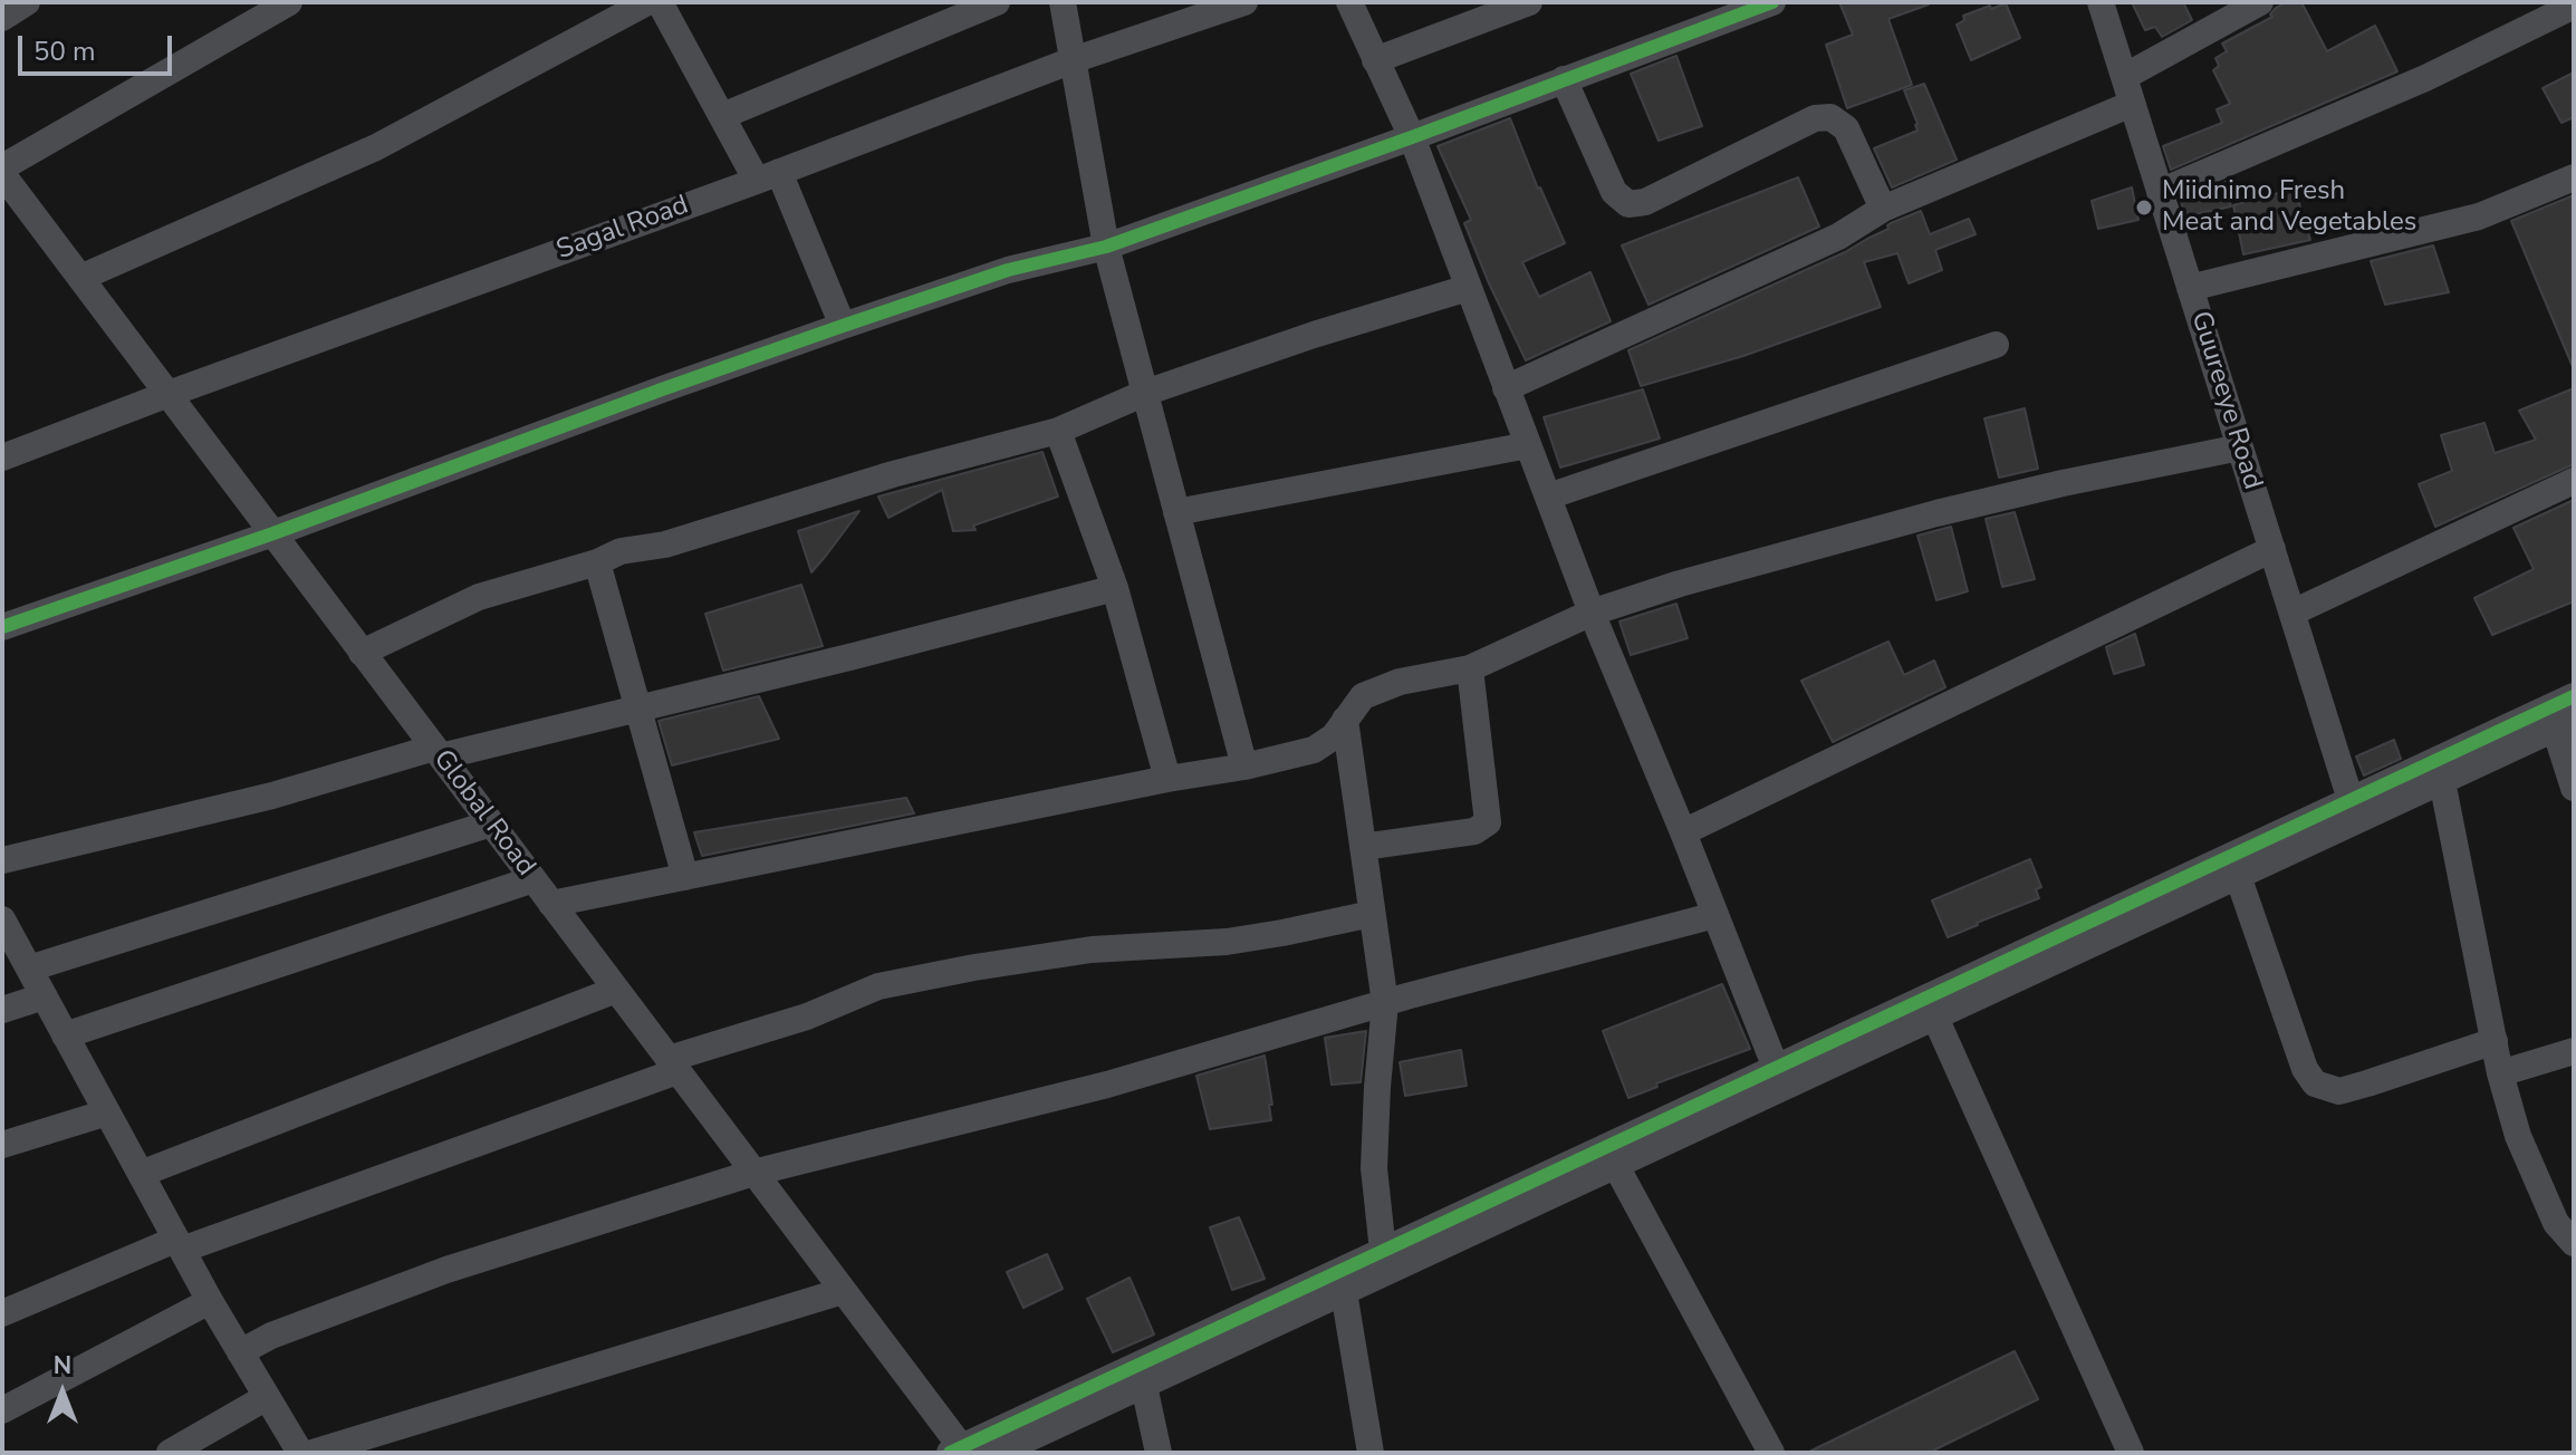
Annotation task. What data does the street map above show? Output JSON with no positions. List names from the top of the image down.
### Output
{
  "streets": {
    "street": ["Sagal Road", "Guureeye Road", "Global Road"]
  },
  "crossings": [
    ["Sagal Road", "Global Road"]
  ],
  "places": ["Miidnimo Fresh Meat and Vegetables"],
  "scale_bar": "50 m",
  "north": "top"
}
